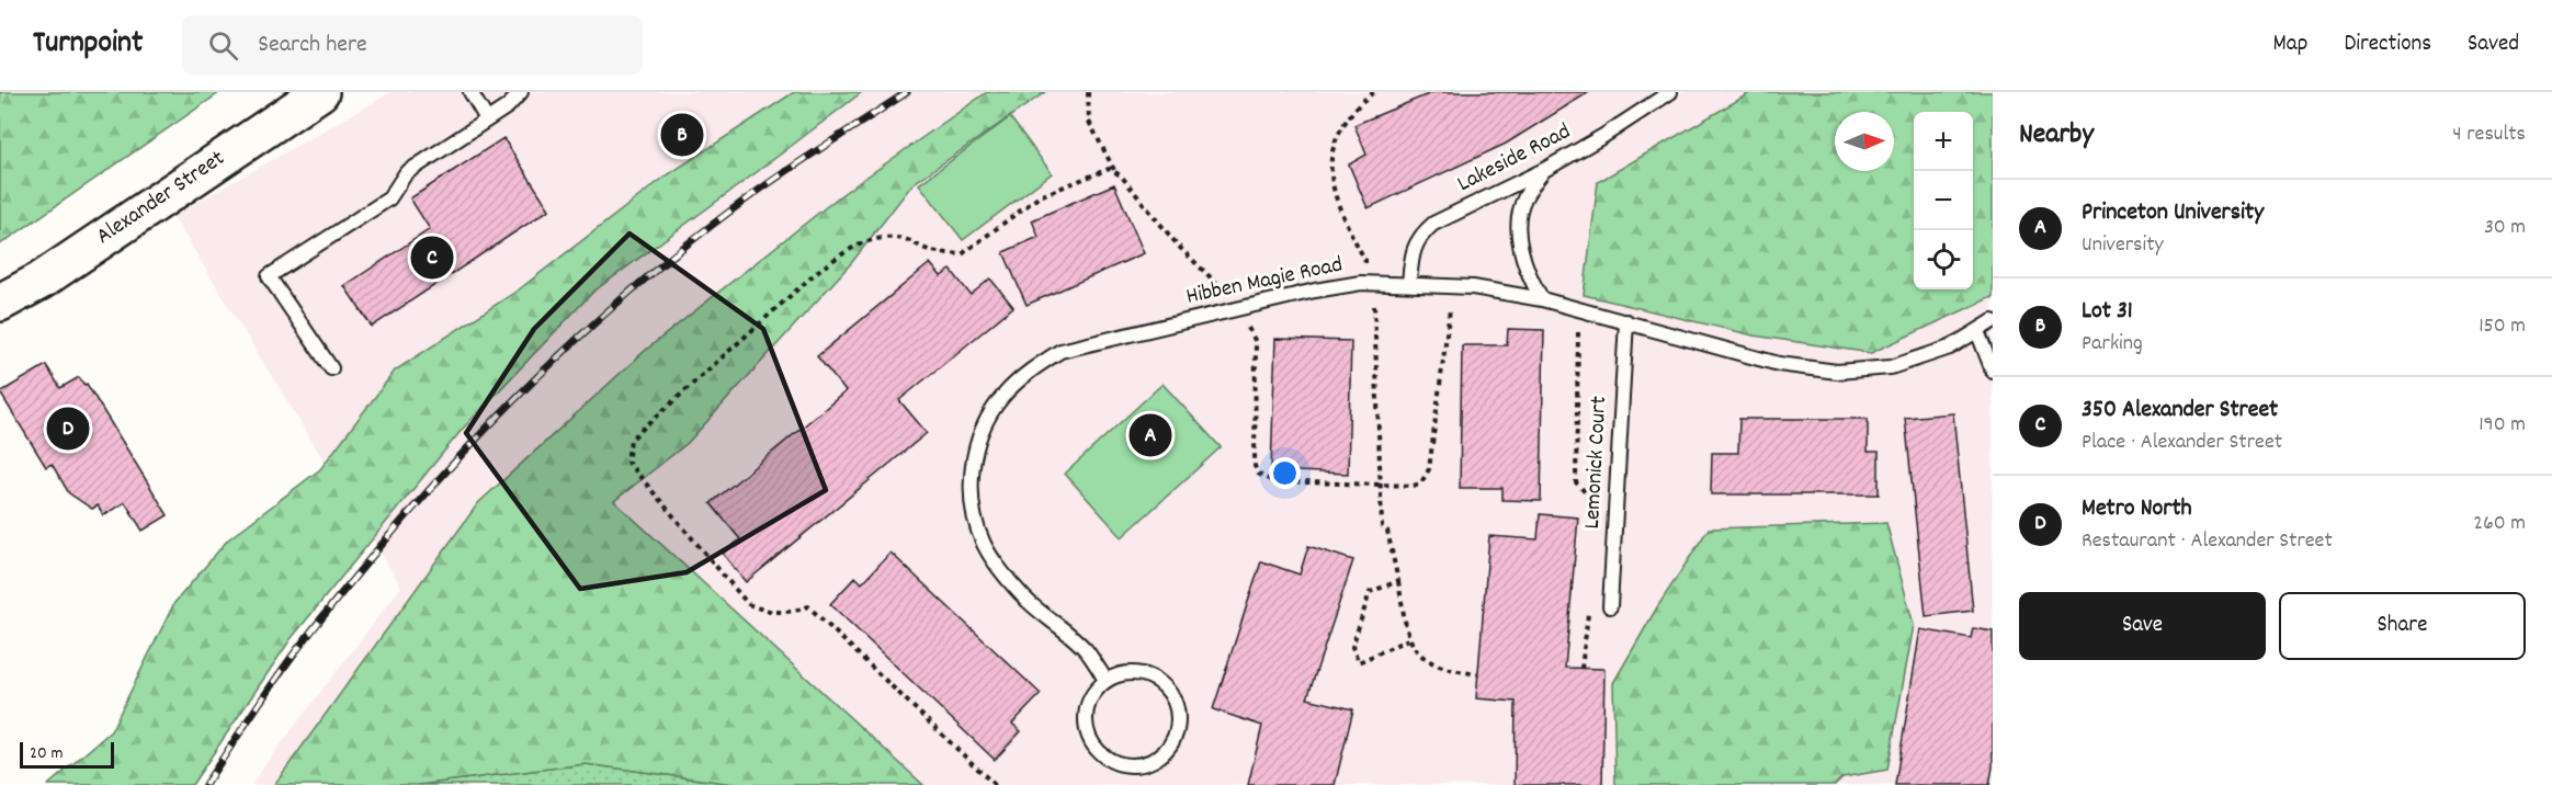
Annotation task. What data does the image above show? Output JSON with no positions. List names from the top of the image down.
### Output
{
  "streets": {
    "main road": ["Alexander Street"],
    "lane": ["Lakeside Road", "Hibben Magie Road", "Lemonick Court"]
  },
  "crossings": [
    ["Lakeside Road", "Hibben Magie Road"],
    ["Hibben Magie Road", "Lemonick Court"]
  ],
  "scale_bar": "20 m",
  "north": "right",
  "page": {
    "header": "Turnpoint",
    "search": "Search here",
    "nav": ["Map", "Directions", "Saved"],
    "heading": ["Nearby", "4 results"],
    "pins": [
      "B",
      "C",
      "D",
      "A"
    ],
    "map_buttons": ["+", "−"],
    "list": [
      {
        "mark": "A",
        "name": "Princeton University",
        "note": "University",
        "value": "30 m"
      },
      {
        "mark": "B",
        "name": "Lot 31",
        "note": "Parking",
        "value": "150 m"
      },
      {
        "mark": "C",
        "name": "350 Alexander Street",
        "note": "Place · Alexander Street",
        "value": "190 m"
      },
      {
        "mark": "D",
        "name": "Metro North",
        "note": "Restaurant · Alexander Street",
        "value": "260 m"
      }
    ],
    "buttons": ["Save", "Share"],
    "scale": "20 m"
  }
}
